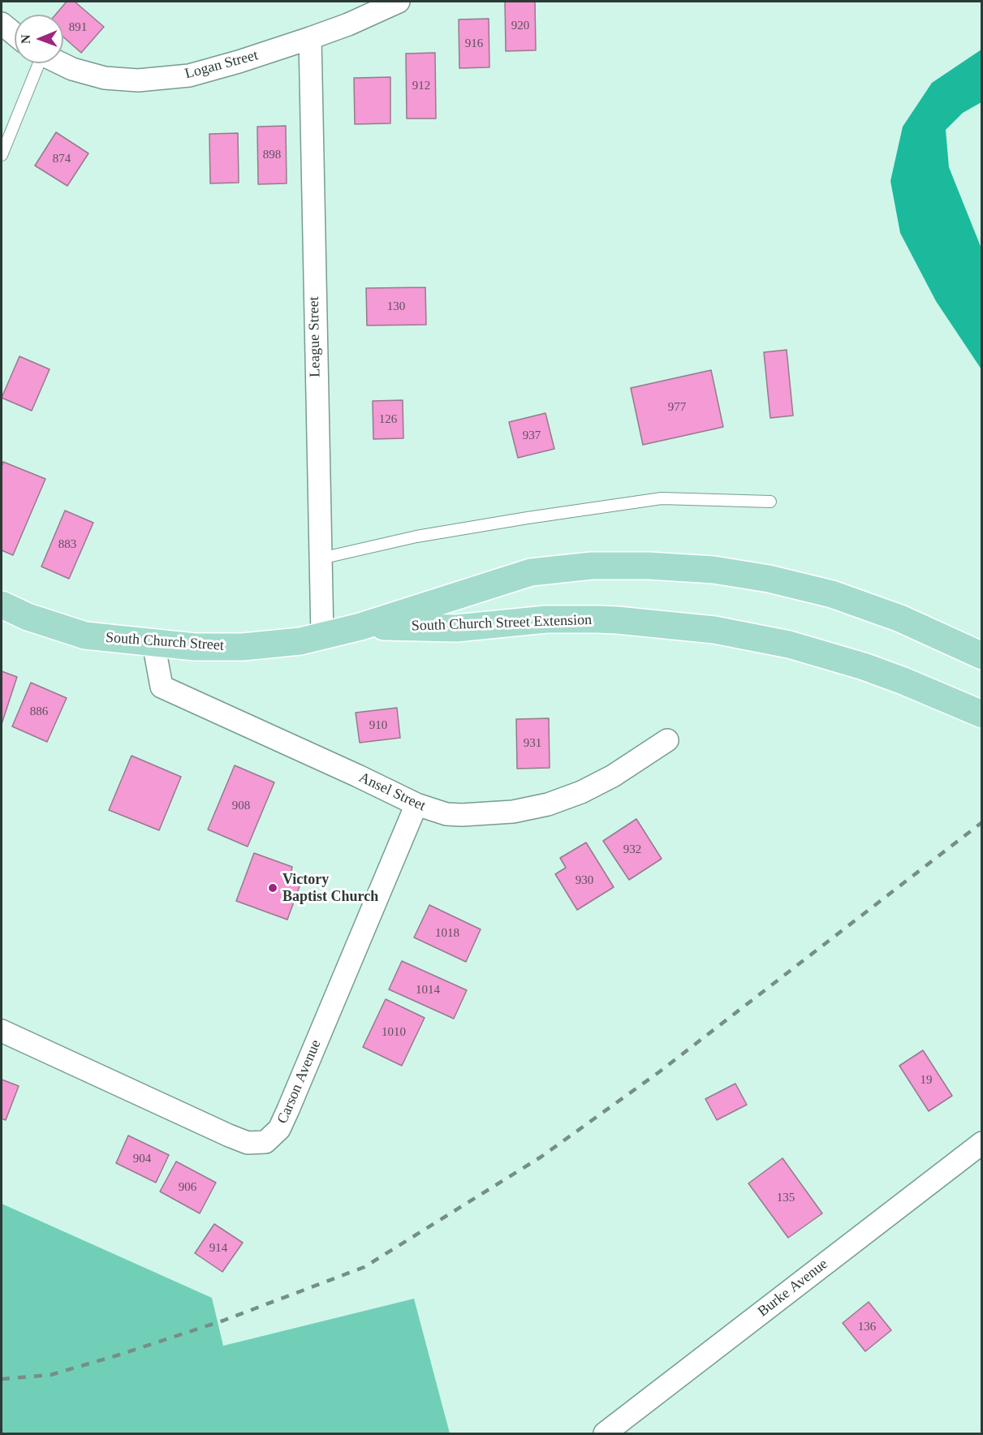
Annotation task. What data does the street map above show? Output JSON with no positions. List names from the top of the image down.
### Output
{
  "streets": {
    "main road": ["South Church Street Extension", "South Church Street"],
    "street": [
      "Logan Street",
      "League Street",
      "Ansel Street",
      "Carson Avenue",
      "Burke Avenue"
    ]
  },
  "crossings": [
    ["Logan Street", "League Street"],
    ["League Street", "South Church Street"],
    ["South Church Street Extension", "South Church Street"],
    ["South Church Street", "Ansel Street"],
    ["Ansel Street", "Carson Avenue"]
  ],
  "places": ["Victory Baptist Church"],
  "house_numbers": [
    "920",
    "891",
    "916",
    "912",
    "898",
    "874",
    "130",
    "977",
    "126",
    "937",
    "883",
    "886",
    "910",
    "931",
    "908",
    "932",
    "930",
    "1018",
    "1014",
    "1010",
    "19",
    "904",
    "906",
    "135",
    "914",
    "136"
  ],
  "north": "left"
}
